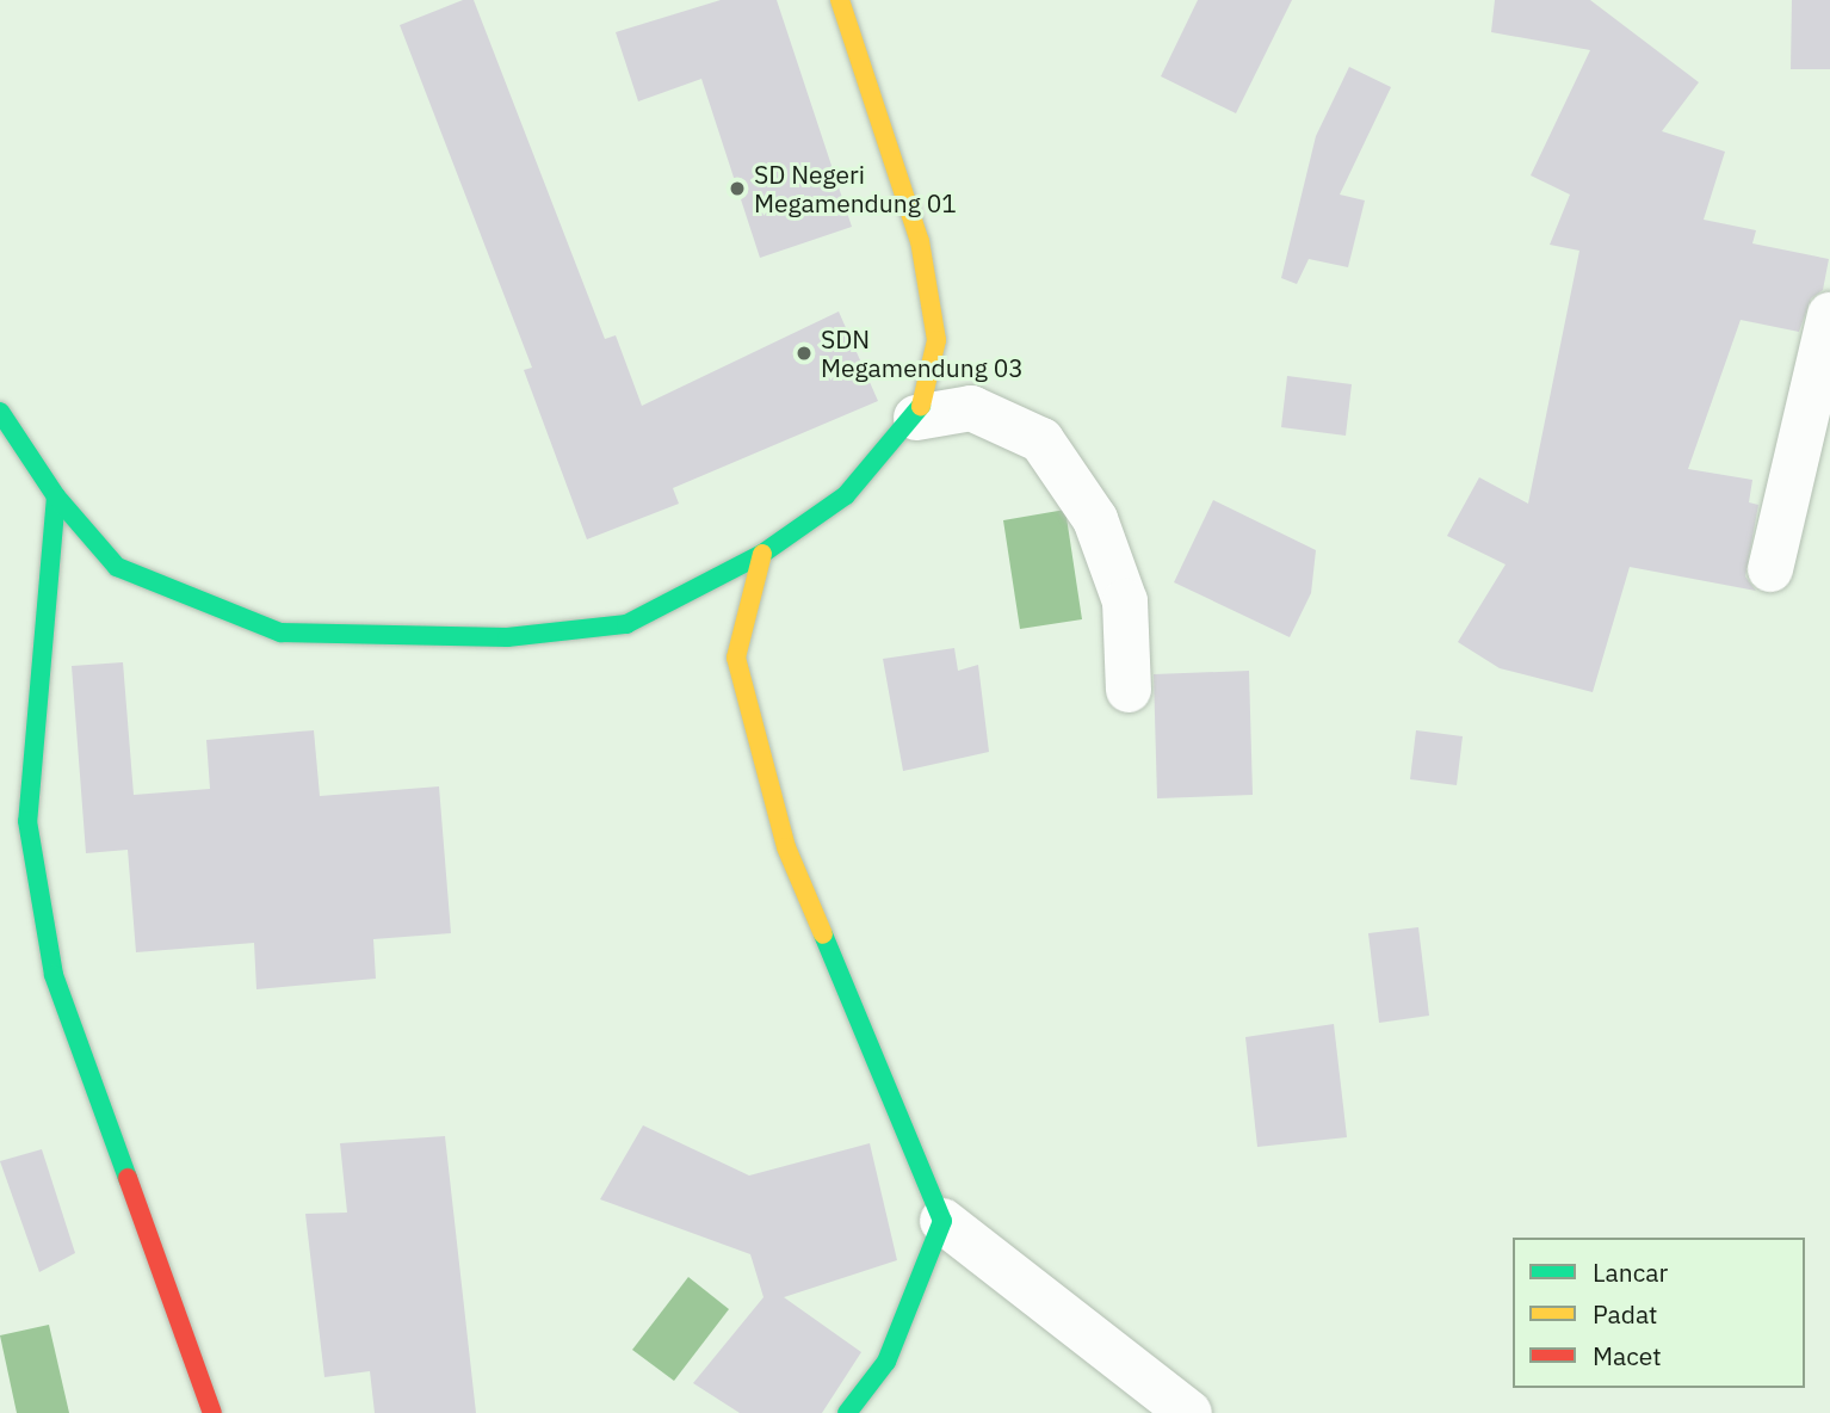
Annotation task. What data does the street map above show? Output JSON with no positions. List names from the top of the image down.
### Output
{
  "places": ["SD Negeri Megamendung 01", "SDN Megamendung 03"],
  "legend": ["Lancar", "Padat", "Macet"]
}
